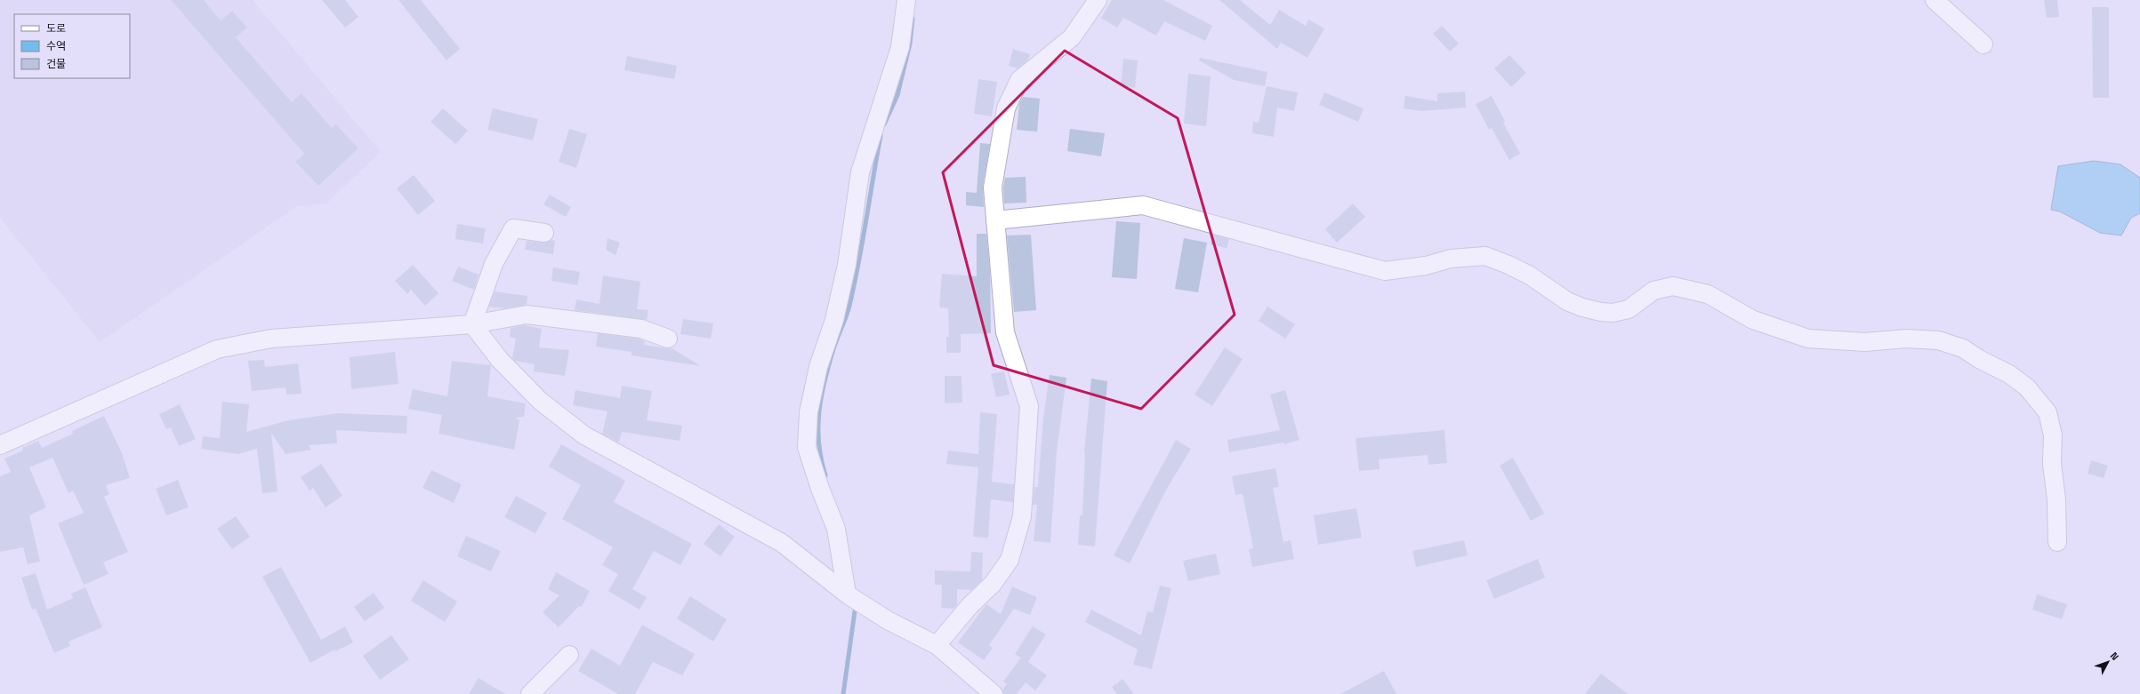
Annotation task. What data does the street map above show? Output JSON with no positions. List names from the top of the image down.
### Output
{
  "legend": ["도로", "수역", "건물"],
  "north": "top right"
}
